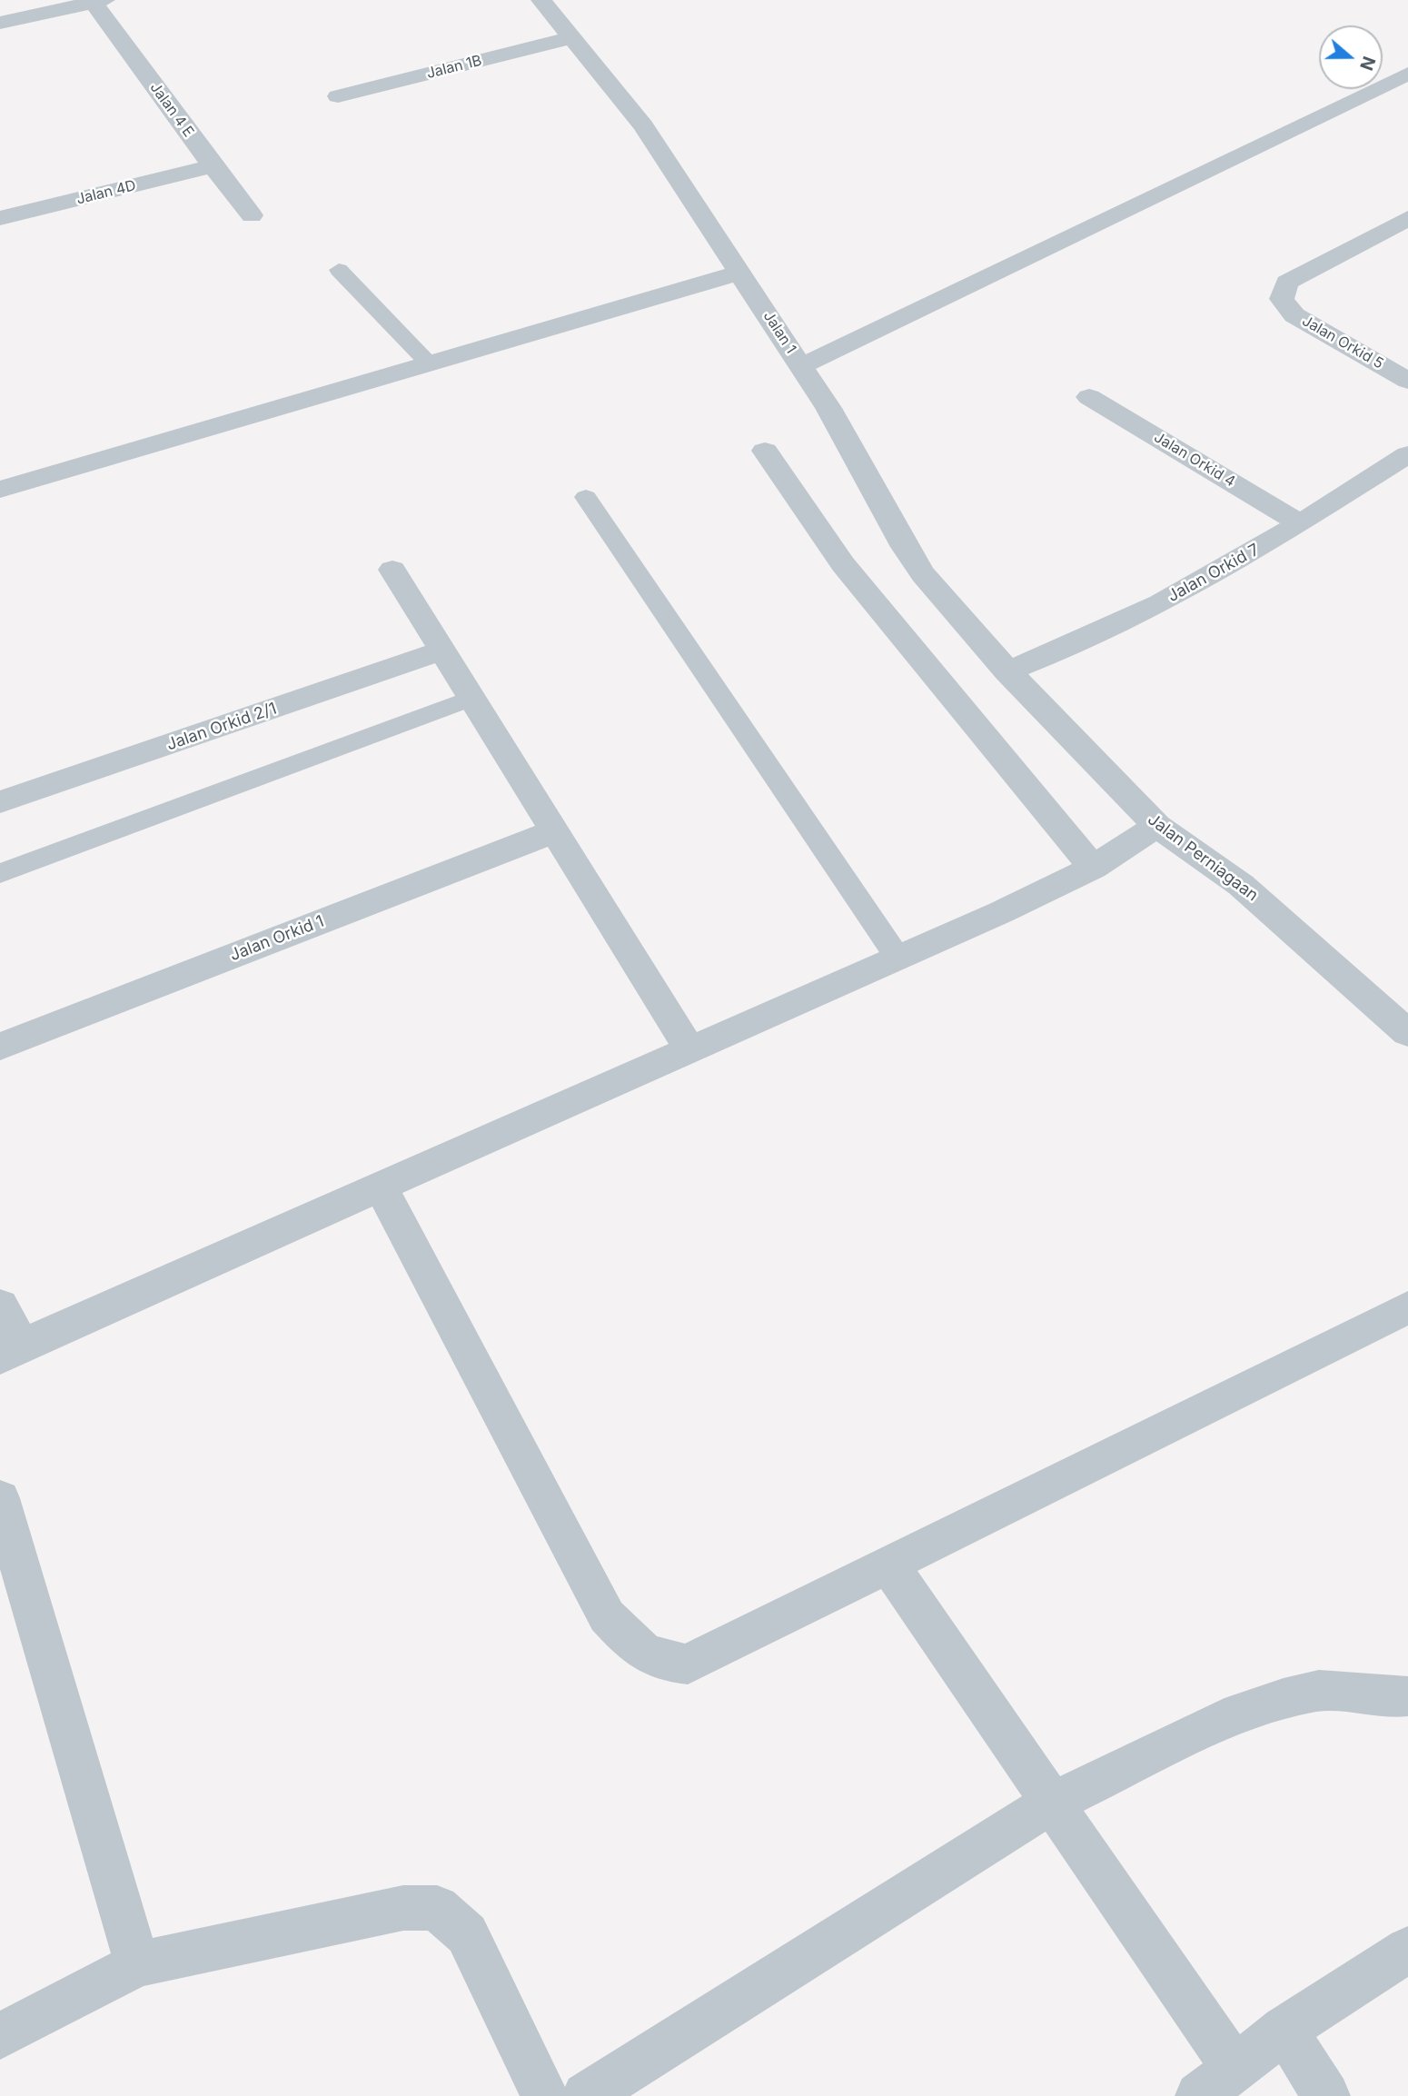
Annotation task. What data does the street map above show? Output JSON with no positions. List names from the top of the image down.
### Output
{
  "streets": {
    "street": [
      "Jalan 1B",
      "Jalan 4 E",
      "Jalan 4D",
      "Jalan 1",
      "Jalan Orkid 5",
      "Jalan Orkid 4",
      "Jalan Orkid 7",
      "Jalan Orkid 2/1",
      "Jalan Perniagaan",
      "Jalan Orkid 1"
    ]
  },
  "crossings": [
    ["Jalan 1B", "Jalan 1"],
    ["Jalan 4 E", "Jalan 4D"],
    ["Jalan 1", "Jalan Orkid 7"],
    ["Jalan 1", "Jalan Perniagaan"],
    ["Jalan Orkid 4", "Jalan Orkid 7"],
    ["Jalan Orkid 7", "Jalan Perniagaan"]
  ],
  "north": "right"
}
